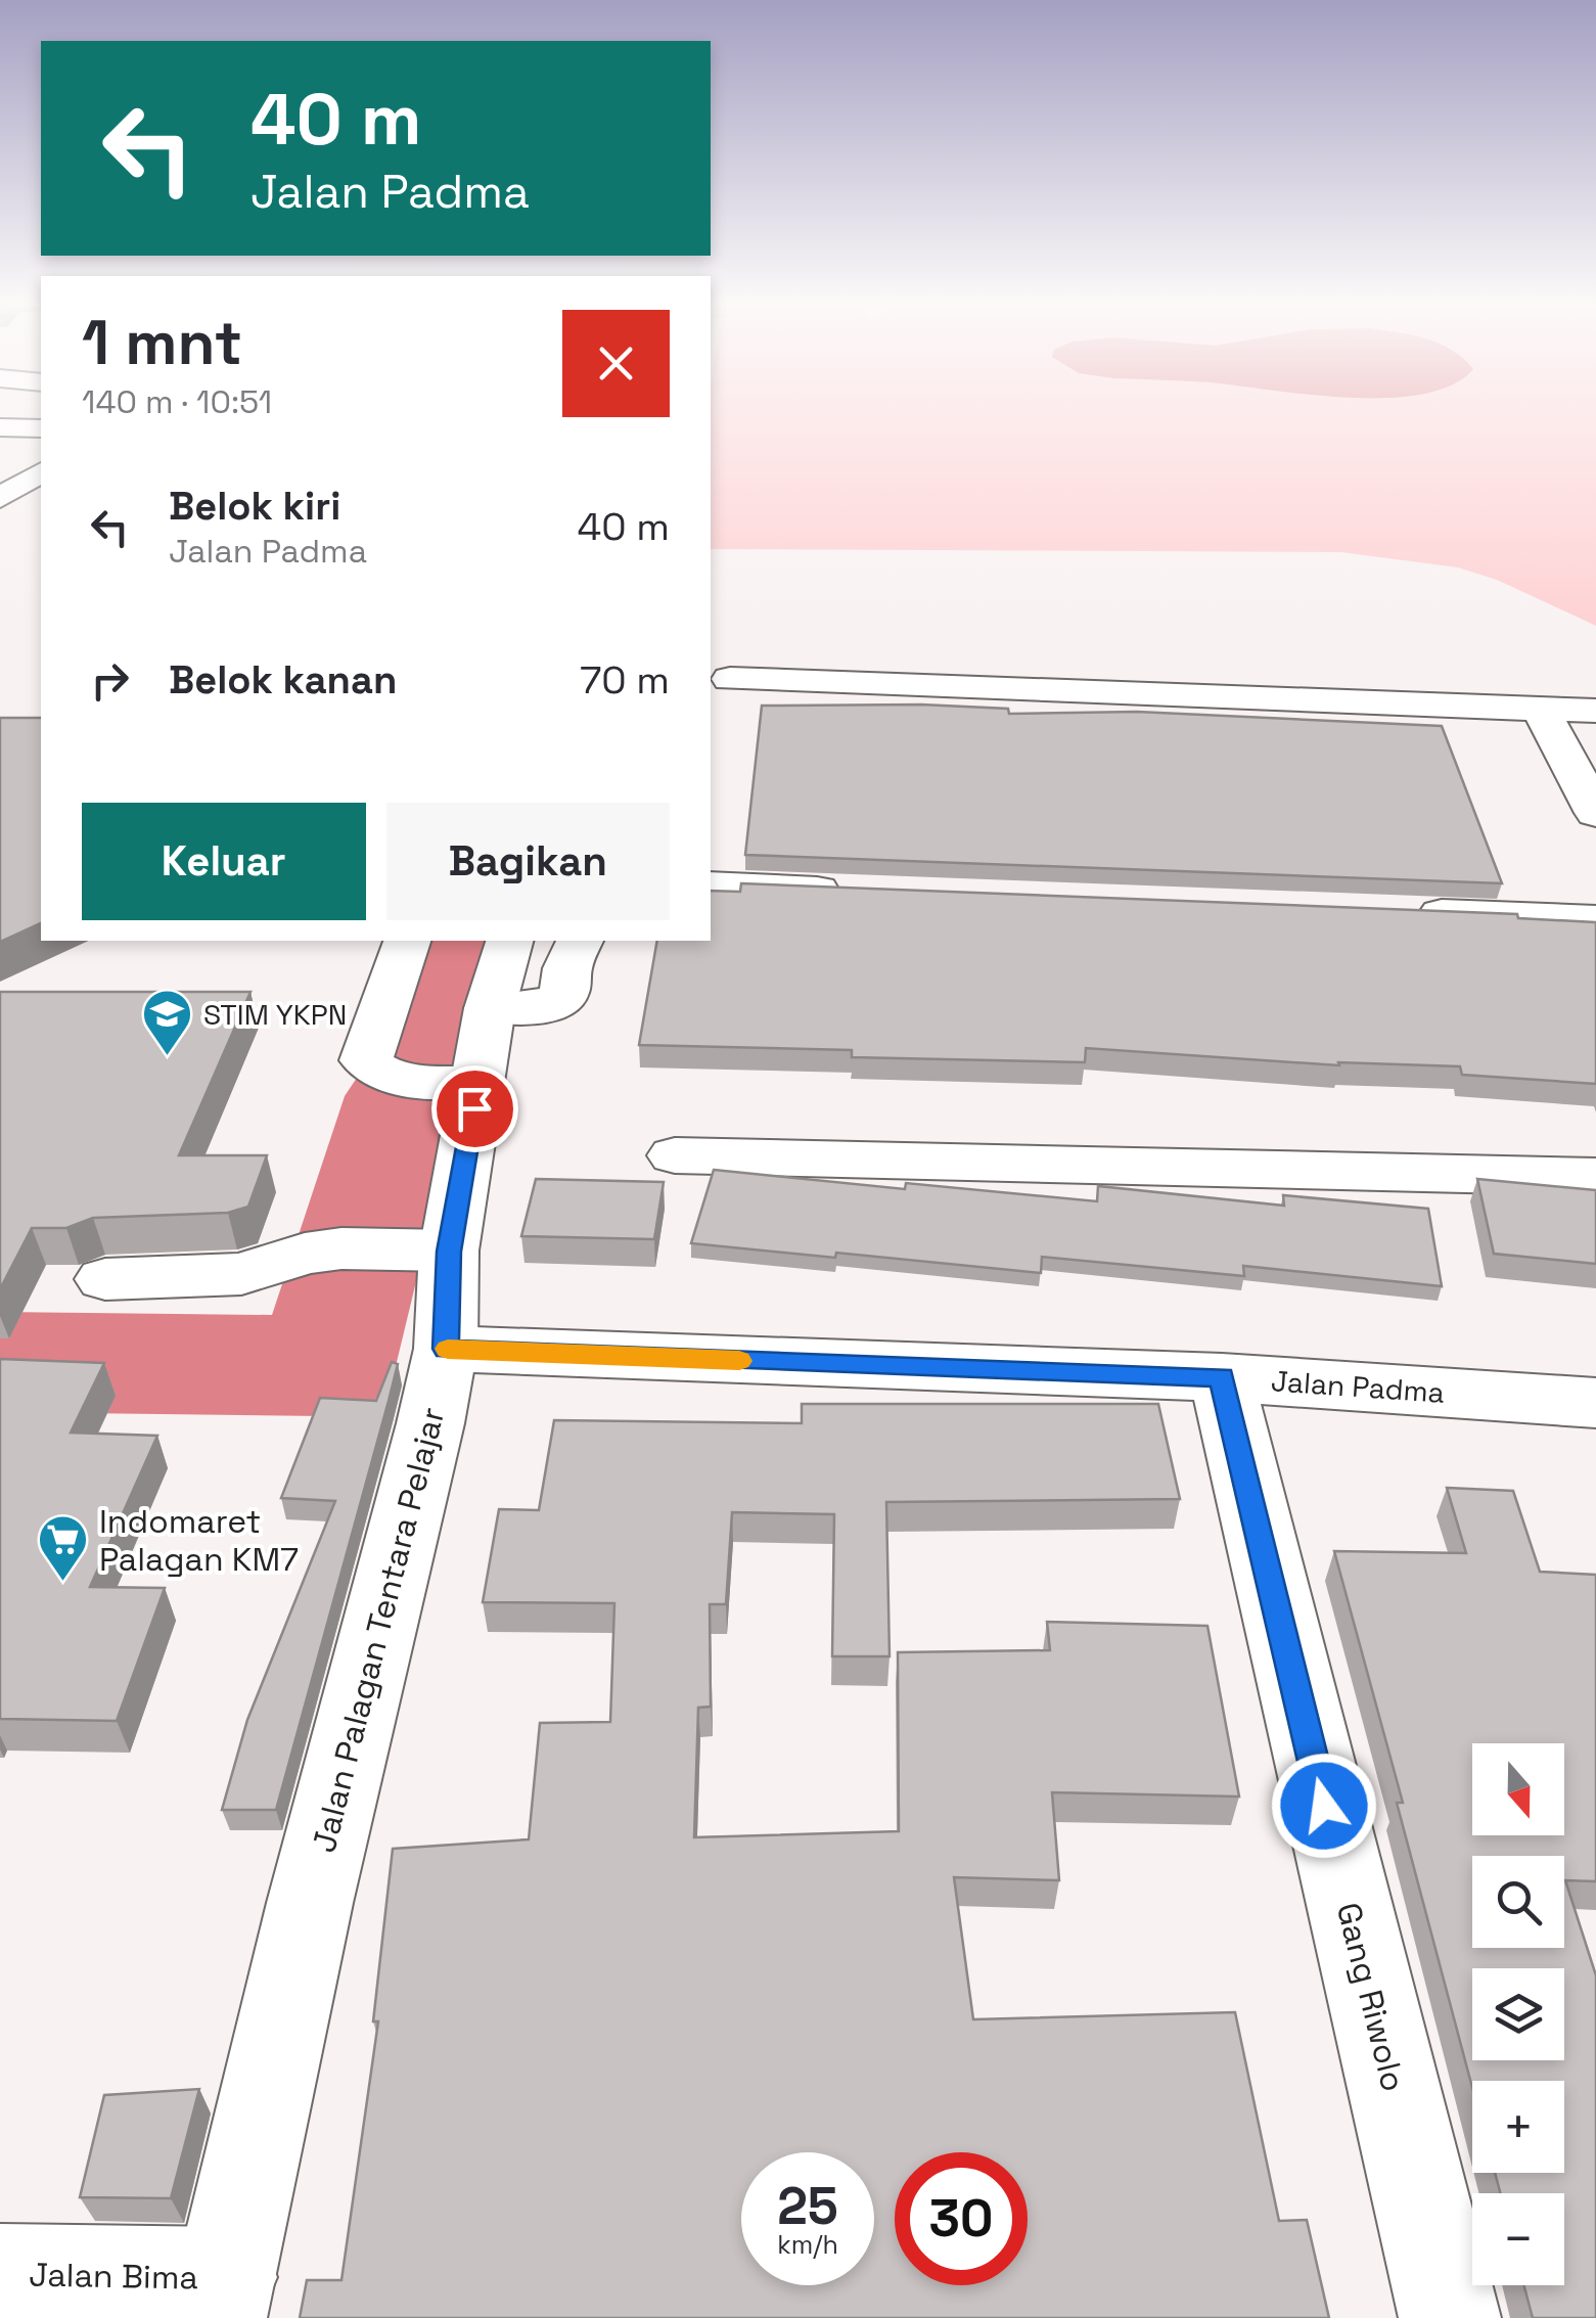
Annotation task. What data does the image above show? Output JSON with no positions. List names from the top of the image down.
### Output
{
  "streets": {
    "street": [
      "Jalan Padma",
      "Jalan Palagan Tentara Pelajar",
      "Gang Riwolo",
      "Jalan Bima"
    ]
  },
  "crossings": [
    ["Jalan Padma", "Jalan Palagan Tentara Pelajar"],
    ["Jalan Padma", "Gang Riwolo"],
    ["Jalan Palagan Tentara Pelajar", "Jalan Bima"]
  ],
  "places": {
    "school or university": ["STIM YKPN"],
    "supermarket": ["Indomaret Palagan KM7"]
  },
  "north": "bottom",
  "page": {
    "turn": ["40 m", "Jalan Padma"],
    "heading": ["1 mnt", "140 m · 10:51"],
    "list": [
      {
        "name": "Belok kiri",
        "note": "Jalan Padma",
        "value": "40 m"
      },
      {
        "name": "Belok kanan",
        "value": "70 m"
      }
    ],
    "buttons": ["Keluar", "Bagikan"],
    "map_buttons": ["+", "−"],
    "speed": "25 km/h",
    "limit": "30"
  }
}
